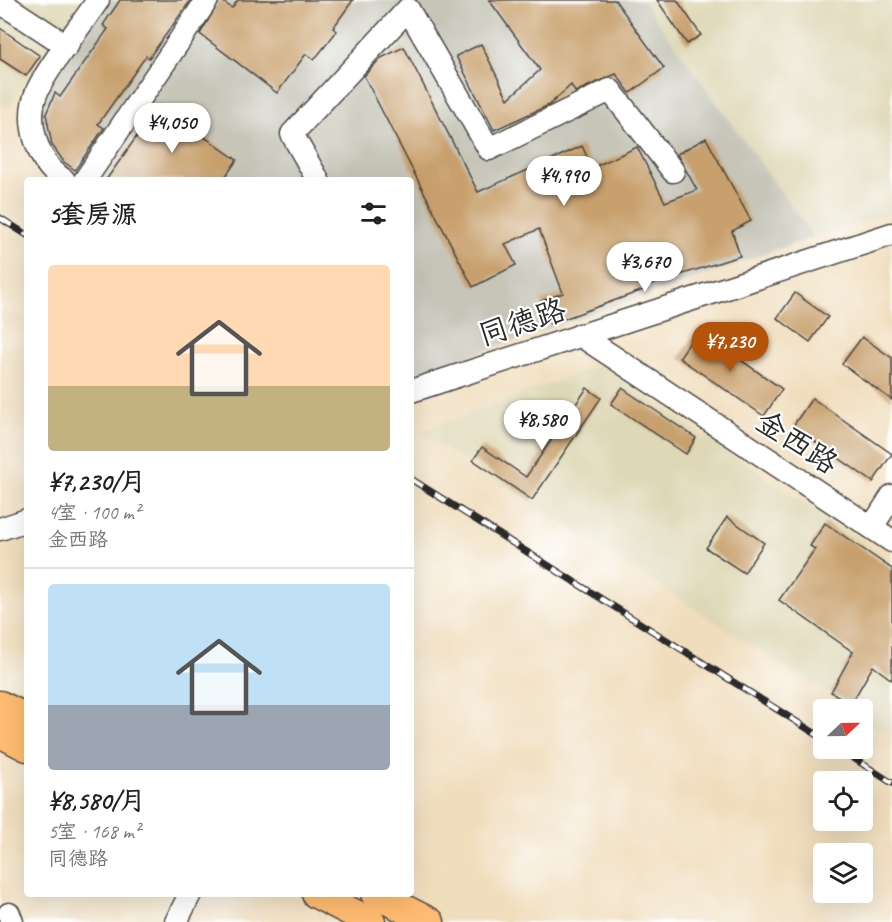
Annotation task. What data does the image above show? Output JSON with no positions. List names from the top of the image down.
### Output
{
  "streets": {
    "street": ["同德路", "金西路"]
  },
  "crossings": [
    ["同德路", "金西路"]
  ],
  "north": "right",
  "page": {
    "price": [
      "¥4,050",
      "¥4,990",
      "¥3,670",
      "¥7,230",
      "¥8,580"
    ],
    "heading": "5套房源",
    "list": [
      {
        "name": "¥7,230/月",
        "note": "4室 · 100 m² · 金西路"
      },
      {
        "name": "¥8,580/月",
        "note": "5室 · 168 m² · 同德路"
      }
    ]
  }
}
